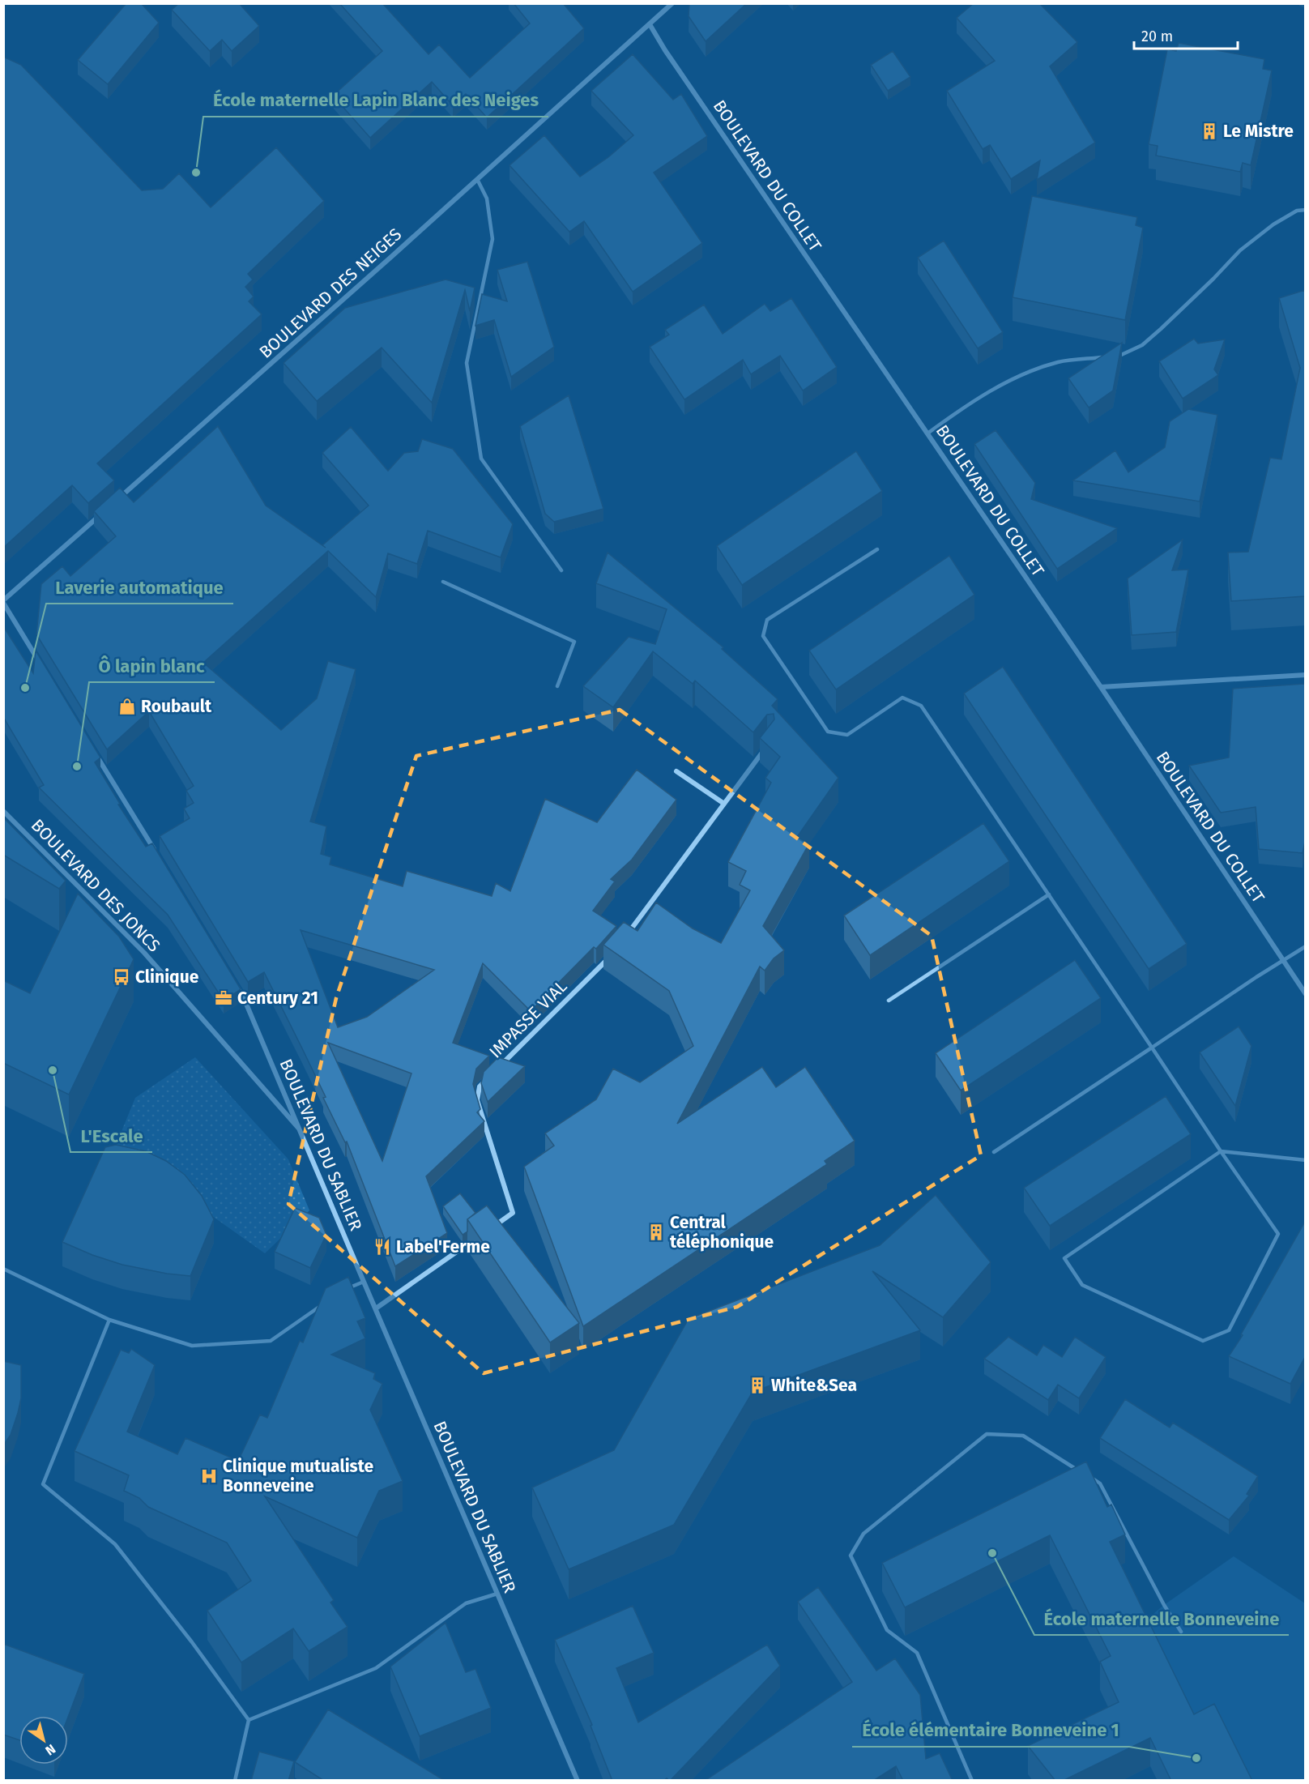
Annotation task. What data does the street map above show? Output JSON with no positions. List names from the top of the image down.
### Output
{
  "streets": {
    "street": [
      "BOULEVARD DU COLLET",
      "BOULEVARD DES NEIGES",
      "BOULEVARD DES JONCS",
      "IMPASSE VIAL",
      "BOULEVARD DU SABLIER"
    ]
  },
  "crossings": [
    ["BOULEVARD DU COLLET", "BOULEVARD DES NEIGES"],
    ["BOULEVARD DES JONCS", "BOULEVARD DU SABLIER"]
  ],
  "places": {
    "building": ["Le Mistre", "Central téléphonique", "White&Sea"],
    "other": [
      "École maternelle Lapin Blanc des Neiges",
      "Laverie automatique",
      "Ô lapin blanc",
      "L'Escale",
      "École maternelle Bonneveine",
      "École élémentaire Bonneveine 1"
    ],
    "shop": ["Roubault"],
    "bus stop": ["Clinique"],
    "office": ["Century 21"],
    "restaurant": ["Label'Ferme"],
    "hospital": ["Clinique mutualiste Bonneveine"]
  },
  "scale_bar": "20 m",
  "north": "bottom right"
}
